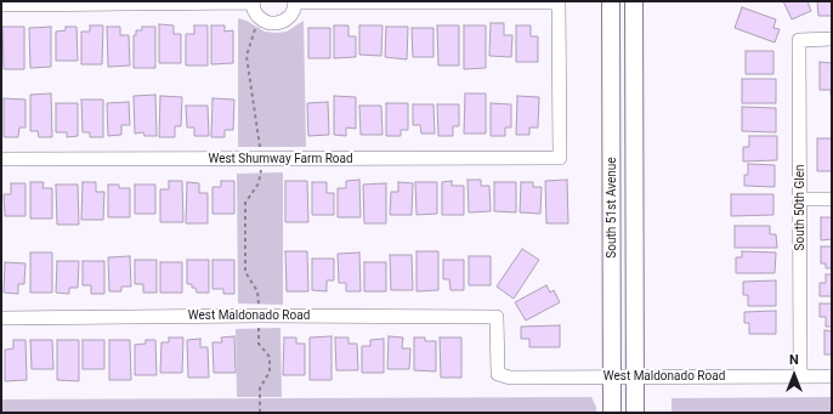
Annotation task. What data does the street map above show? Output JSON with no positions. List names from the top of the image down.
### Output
{
  "streets": {
    "main road": ["South 51st Avenue"],
    "street": ["West Shumway Farm Road", "South 50th Glen", "West Maldonado Road"]
  },
  "crossings": [
    ["South 51st Avenue", "West Maldonado Road"],
    ["South 50th Glen", "West Maldonado Road"]
  ],
  "north": "top"
}
